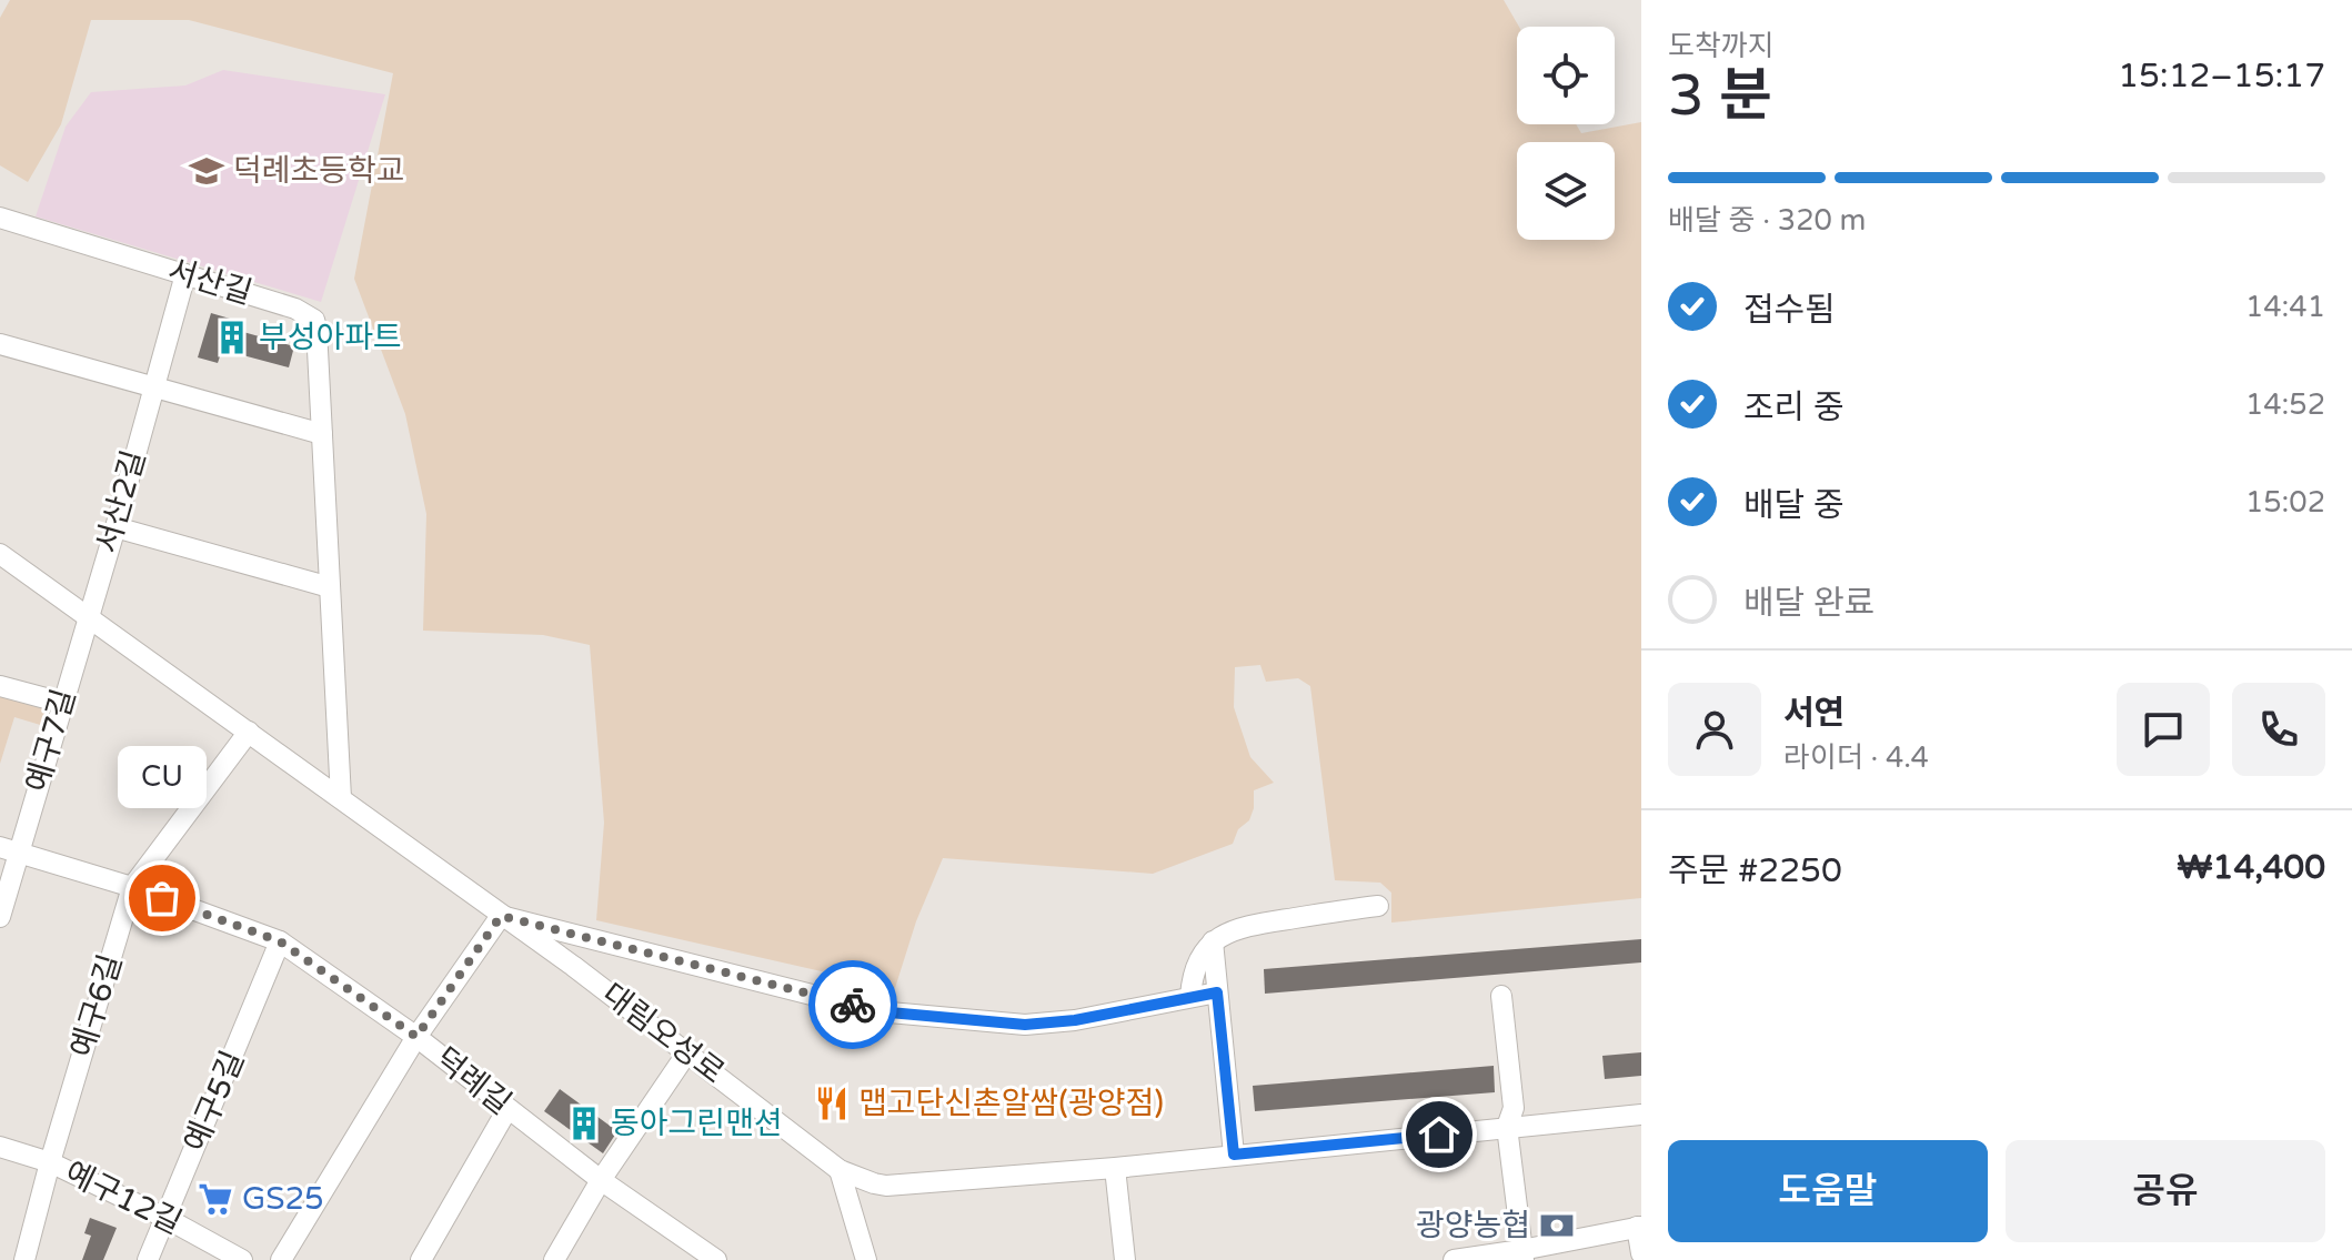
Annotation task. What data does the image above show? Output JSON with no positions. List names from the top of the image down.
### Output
{
  "streets": {
    "street": [
      "서산길",
      "서산2길",
      "예구7길",
      "예구6길",
      "대림오성로",
      "덕례길",
      "예구5길",
      "예구12길"
    ]
  },
  "crossings": [
    ["서산길", "서산2길"],
    ["서산길", "대림오성로"],
    ["서산2길", "예구7길"],
    ["서산2길", "대림오성로"],
    ["예구7길", "대림오성로"],
    ["예구7길", "덕례길"],
    ["예구6길", "대림오성로"],
    ["예구6길", "덕례길"],
    ["예구6길", "예구12길"],
    ["덕례길", "예구5길"],
    ["예구5길", "예구12길"]
  ],
  "places": {
    "school or university": ["덕례초등학교"],
    "building": ["부성아파트", "동아그린맨션"],
    "other": ["CU"],
    "restaurant": ["맵고단신촌알쌈(광양점)"],
    "supermarket": ["GS25"],
    "bank": ["광양농협"]
  },
  "page": {
    "heading": ["3 분", "도착까지", "15:12–15:17"],
    "panel": [
      "서연",
      "라이더 · 4.4",
      "주문 #2250",
      "₩14,400"
    ],
    "bar": "배달 중 · 320 m",
    "list": [
      ["접수됨", "14:41"],
      ["조리 중", "14:52"],
      ["배달 중", "15:02"],
      "배달 완료"
    ],
    "bubble": "CU",
    "buttons": ["도움말", "공유"]
  }
}
